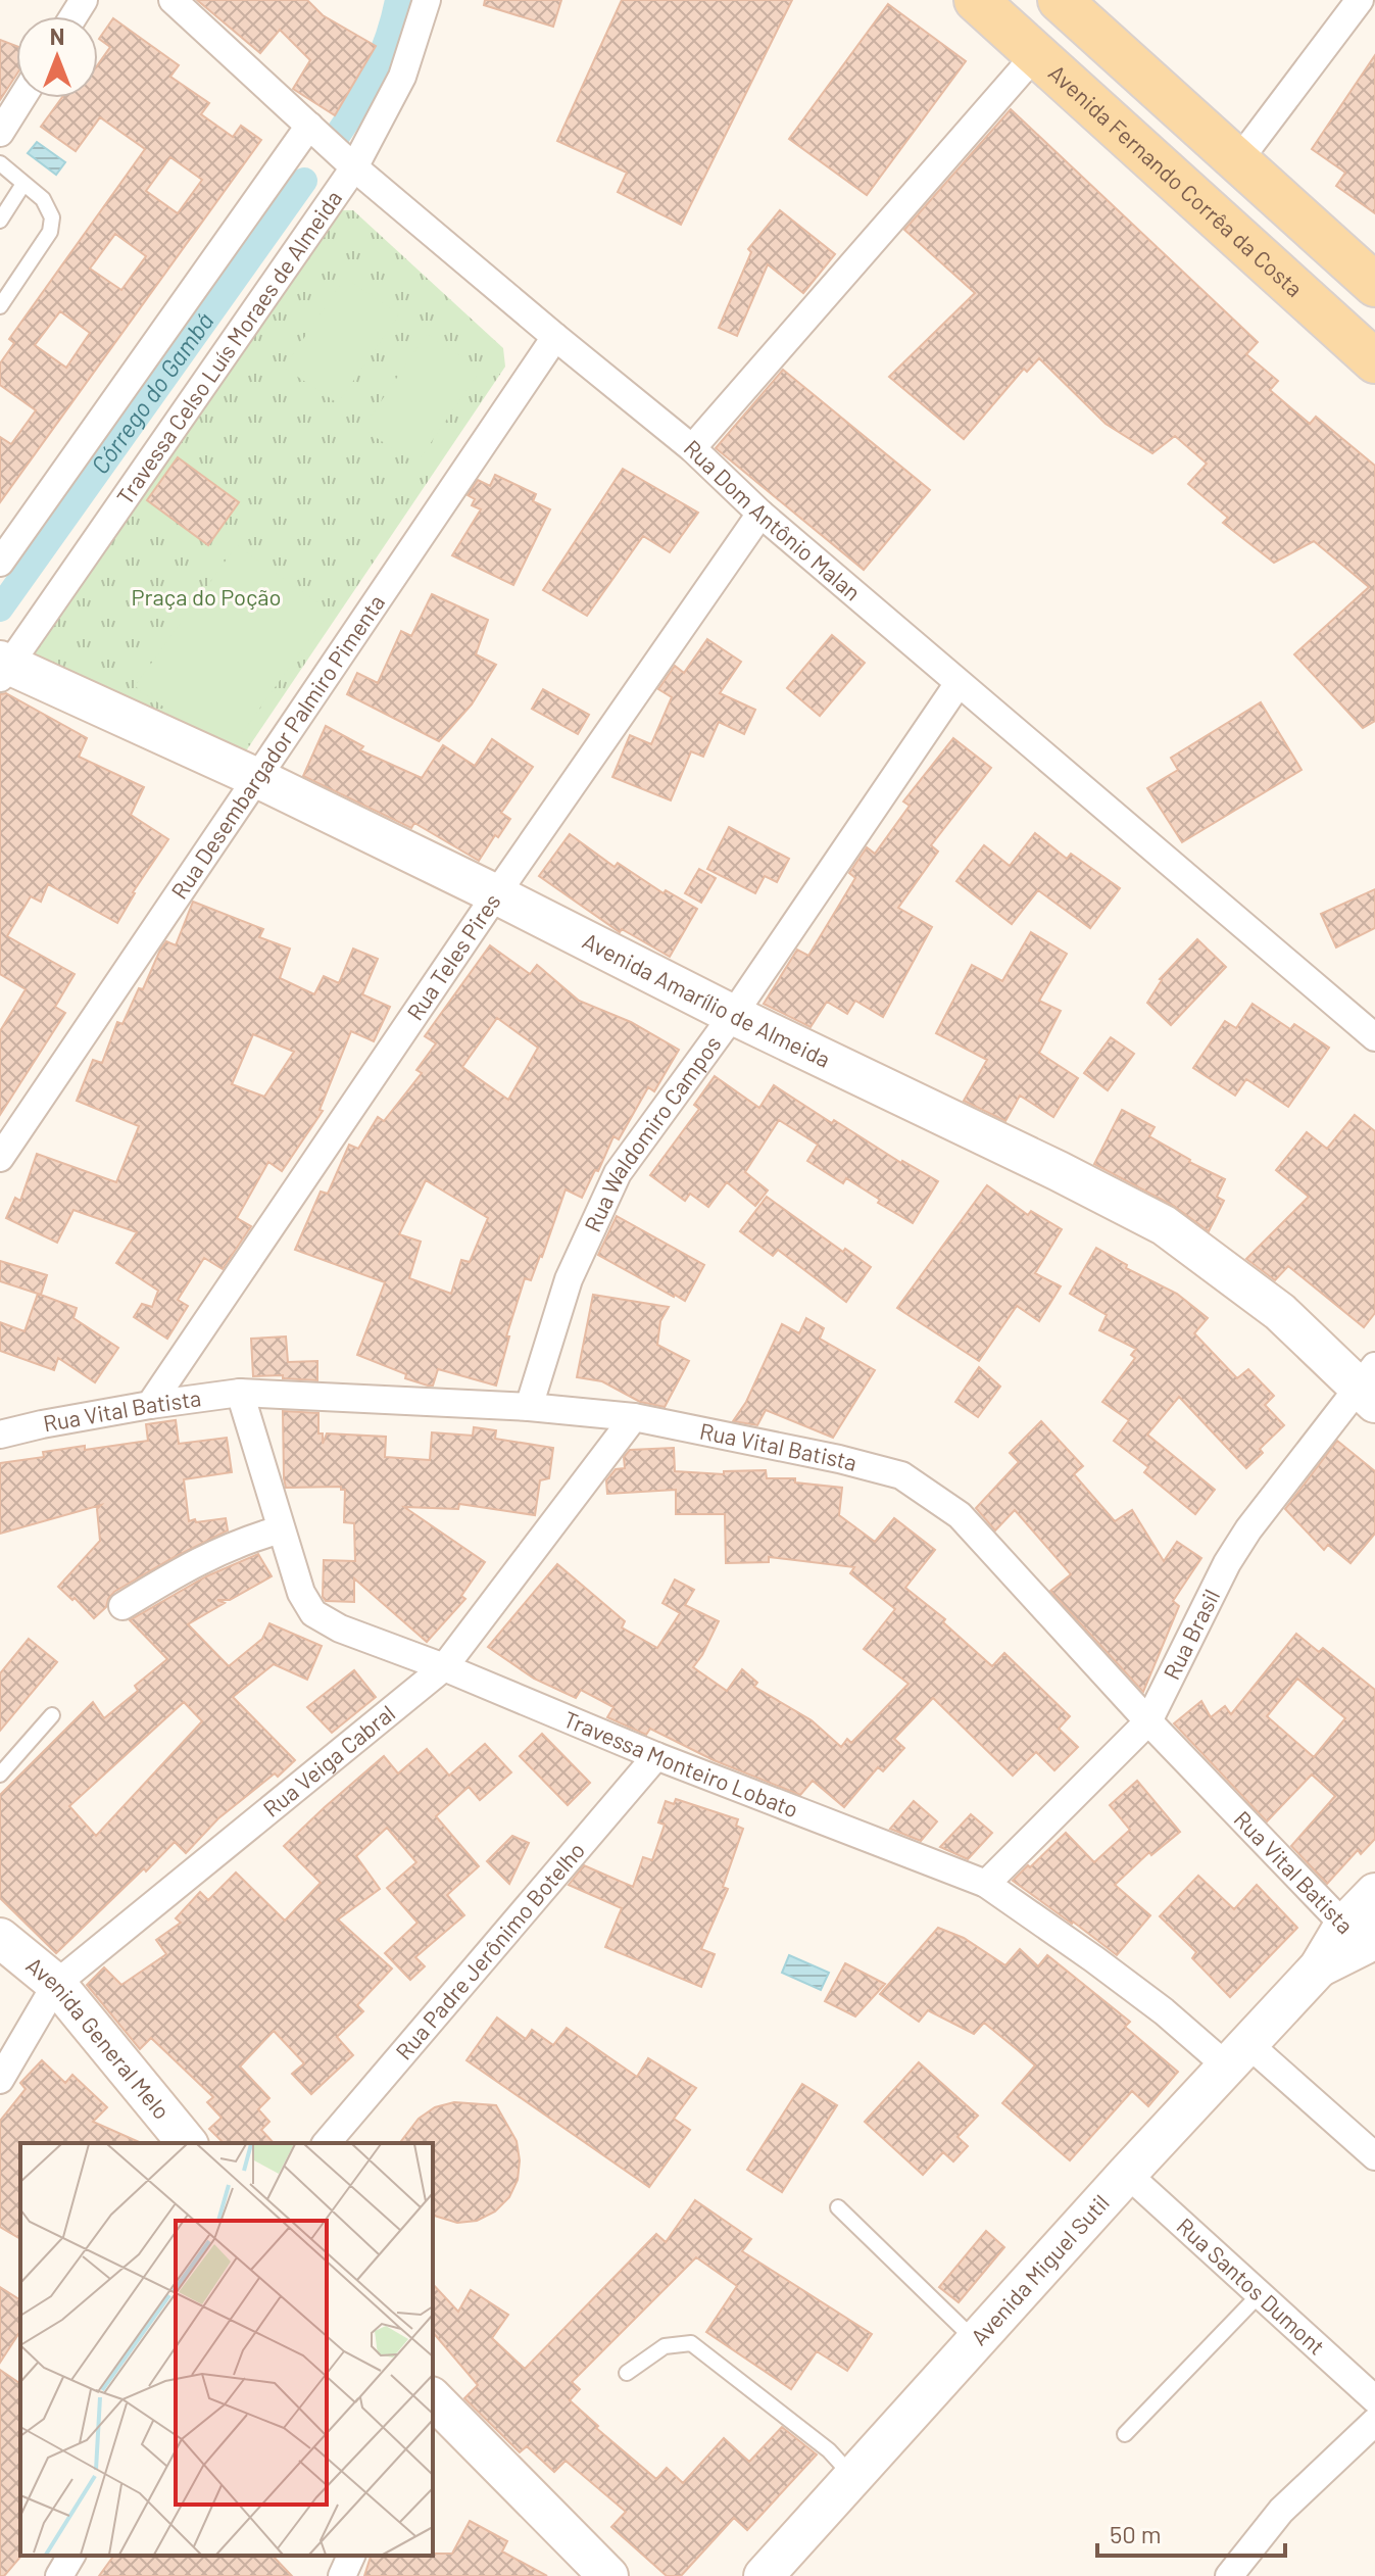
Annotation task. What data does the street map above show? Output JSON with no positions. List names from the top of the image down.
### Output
{
  "streets": {
    "main road": ["Avenida Fernando Corrêa da Costa"],
    "street": [
      "Travessa Celso Luís Moraes de Almeida",
      "Rua Dom Antônio Malan",
      "Rua Desembargador Palmiro Pimenta",
      "Rua Teles Pires",
      "Avenida Amarílio de Almeida",
      "Rua Waldomiro Campos",
      "Rua Vital Batista",
      "Rua Brasil",
      "Rua Veiga Cabral",
      "Travessa Monteiro Lobato",
      "Rua Padre Jerônimo Botelho",
      "Avenida General Melo",
      "Avenida Miguel Sutil",
      "Rua Santos Dumont"
    ]
  },
  "crossings": [
    ["Travessa Celso Luís Moraes de Almeida", "Rua Dom Antônio Malan"],
    ["Travessa Celso Luís Moraes de Almeida", "Avenida Amarílio de Almeida"],
    ["Rua Dom Antônio Malan", "Rua Desembargador Palmiro Pimenta"],
    ["Rua Dom Antônio Malan", "Rua Teles Pires"],
    ["Rua Dom Antônio Malan", "Rua Waldomiro Campos"],
    ["Rua Desembargador Palmiro Pimenta", "Avenida Amarílio de Almeida"],
    ["Rua Teles Pires", "Avenida Amarílio de Almeida"],
    ["Rua Teles Pires", "Rua Vital Batista"],
    ["Avenida Amarílio de Almeida", "Rua Waldomiro Campos"],
    ["Avenida Amarílio de Almeida", "Rua Brasil"],
    ["Rua Waldomiro Campos", "Rua Vital Batista"],
    ["Rua Vital Batista", "Rua Brasil"],
    ["Rua Vital Batista", "Rua Veiga Cabral"],
    ["Rua Vital Batista", "Travessa Monteiro Lobato"],
    ["Rua Vital Batista", "Avenida Miguel Sutil"],
    ["Rua Brasil", "Travessa Monteiro Lobato"],
    ["Rua Veiga Cabral", "Travessa Monteiro Lobato"],
    ["Rua Veiga Cabral", "Avenida General Melo"],
    ["Travessa Monteiro Lobato", "Rua Padre Jerônimo Botelho"],
    ["Travessa Monteiro Lobato", "Avenida Miguel Sutil"],
    ["Avenida Miguel Sutil", "Rua Santos Dumont"]
  ],
  "water": ["Córrego do Gambá"],
  "parks": ["Praça do Poção"],
  "scale_bar": "50 m",
  "north": "top"
}
